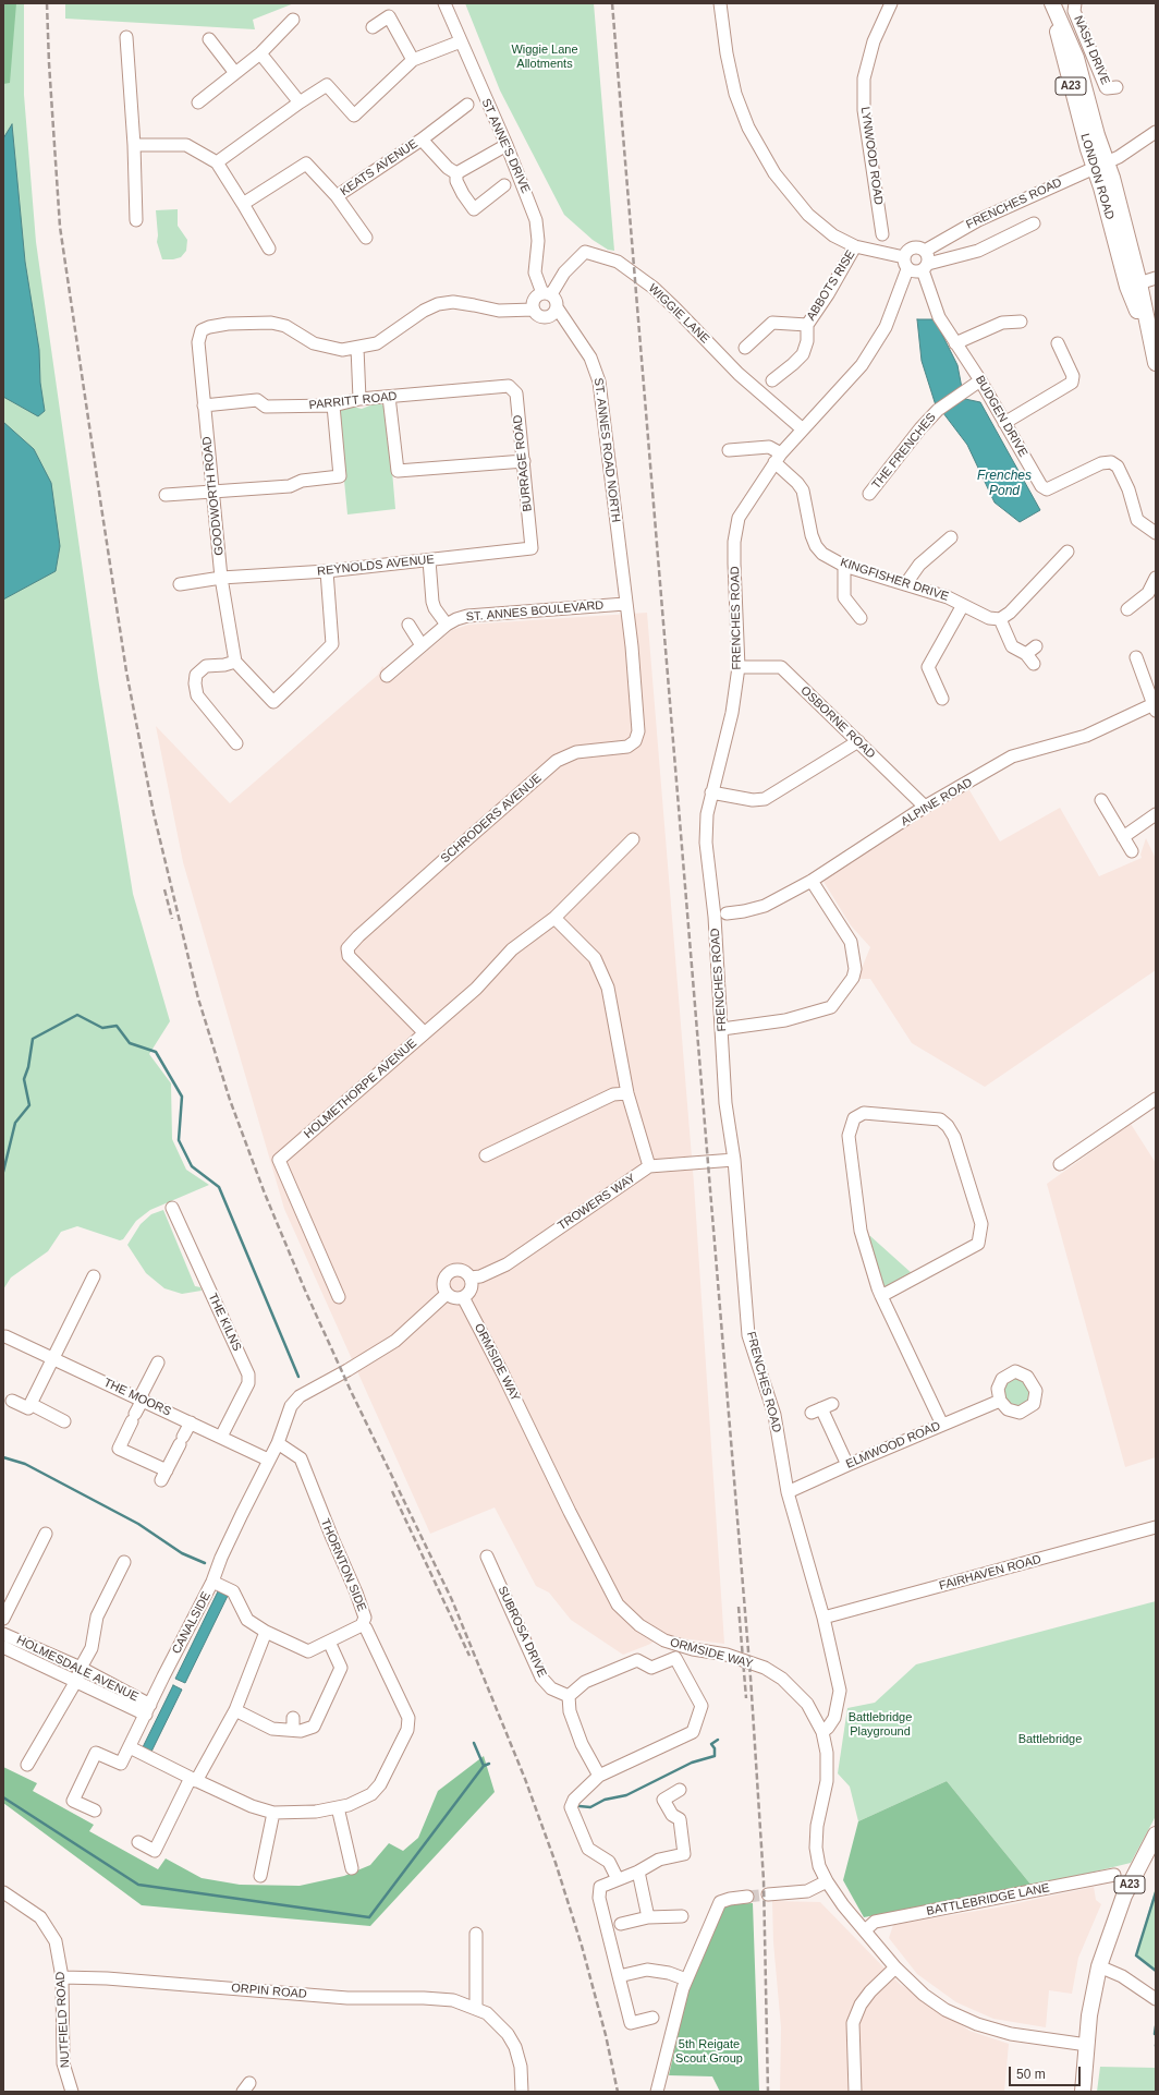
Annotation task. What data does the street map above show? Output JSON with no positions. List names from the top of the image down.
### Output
{
  "streets": {
    "main road": ["A23", "LONDON ROAD"],
    "street": [
      "NASH DRIVE",
      "ST ANNE'S DRIVE",
      "LYNWOOD ROAD",
      "KEATS AVENUE",
      "FRENCHES ROAD",
      "ABBOTS RISE",
      "WIGGIE LANE",
      "PARRITT ROAD",
      "BUDGEN DRIVE",
      "ST. ANNES ROAD NORTH",
      "THE FRENCHES",
      "BURRAGE ROAD",
      "GOODWORTH ROAD",
      "REYNOLDS AVENUE",
      "KINGFISHER DRIVE",
      "ST. ANNES BOULEVARD",
      "OSBORNE ROAD",
      "ALPINE ROAD",
      "SCHRODERS AVENUE",
      "HOLMETHORPE AVENUE",
      "TROWERS WAY",
      "THE KILNS",
      "ORMSIDE WAY",
      "THE MOORS",
      "ELMWOOD ROAD",
      "THORNTON SIDE",
      "FAIRHAVEN ROAD",
      "CANALSIDE",
      "SUBROSA DRIVE",
      "HOLMESDALE AVENUE",
      "BATTLEBRIDGE LANE",
      "ORPIN ROAD",
      "NUTFIELD ROAD"
    ]
  },
  "crossings": [
    ["A23", "ORMSIDE WAY"],
    ["ST ANNE'S DRIVE", "WIGGIE LANE"],
    ["ST ANNE'S DRIVE", "ST. ANNES ROAD NORTH"],
    ["LONDON ROAD", "FRENCHES ROAD"],
    ["FRENCHES ROAD", "WIGGIE LANE"],
    ["FRENCHES ROAD", "BUDGEN DRIVE"],
    ["FRENCHES ROAD", "KINGFISHER DRIVE"],
    ["FRENCHES ROAD", "OSBORNE ROAD"],
    ["FRENCHES ROAD", "TROWERS WAY"],
    ["FRENCHES ROAD", "ORMSIDE WAY"],
    ["FRENCHES ROAD", "ELMWOOD ROAD"],
    ["FRENCHES ROAD", "FAIRHAVEN ROAD"],
    ["WIGGIE LANE", "ST. ANNES ROAD NORTH"],
    ["PARRITT ROAD", "BURRAGE ROAD"],
    ["PARRITT ROAD", "GOODWORTH ROAD"],
    ["BUDGEN DRIVE", "THE FRENCHES"],
    ["ST. ANNES ROAD NORTH", "ST. ANNES BOULEVARD"],
    ["ST. ANNES ROAD NORTH", "SCHRODERS AVENUE"],
    ["BURRAGE ROAD", "REYNOLDS AVENUE"],
    ["GOODWORTH ROAD", "REYNOLDS AVENUE"],
    ["ST. ANNES BOULEVARD", "SCHRODERS AVENUE"],
    ["OSBORNE ROAD", "ALPINE ROAD"],
    ["SCHRODERS AVENUE", "HOLMETHORPE AVENUE"],
    ["TROWERS WAY", "ORMSIDE WAY"],
    ["TROWERS WAY", "CANALSIDE"],
    ["THE KILNS", "THE MOORS"],
    ["ORMSIDE WAY", "CANALSIDE"],
    ["ORMSIDE WAY", "BATTLEBRIDGE LANE"],
    ["THE MOORS", "CANALSIDE"],
    ["THORNTON SIDE", "CANALSIDE"],
    ["CANALSIDE", "HOLMESDALE AVENUE"],
    ["ORPIN ROAD", "NUTFIELD ROAD"]
  ],
  "water": ["Frenches Pond"],
  "parks": [
    "Wiggie Lane Allotments",
    "Battlebridge Playground",
    "Battlebridge",
    "5th Reigate Scout Group"
  ],
  "scale_bar": "50 m"
}
